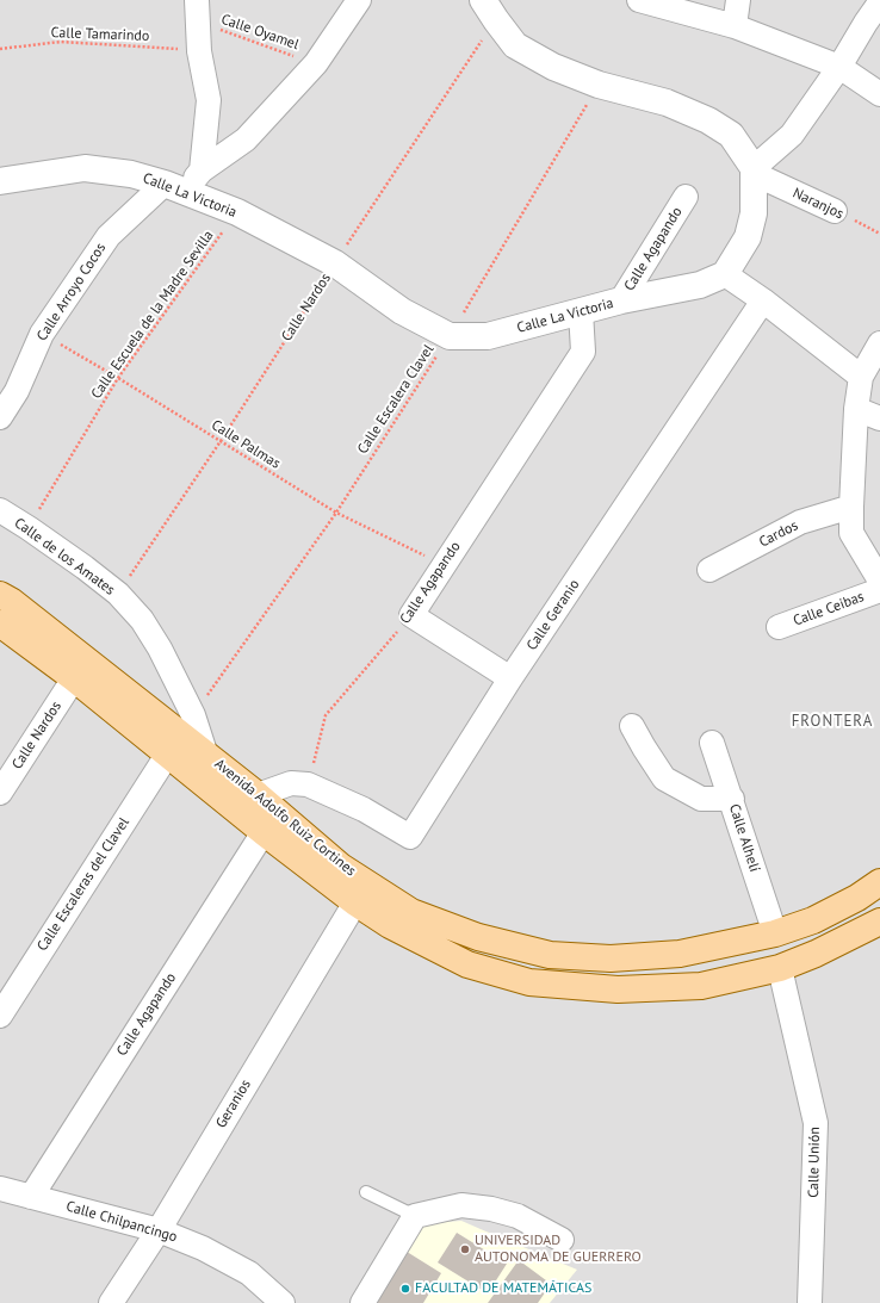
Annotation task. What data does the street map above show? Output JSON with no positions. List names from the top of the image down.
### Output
{
  "streets": {
    "main road": ["Avenida Adolfo Ruiz Cortines"],
    "street": [
      "Calle La Victoria",
      "Naranjos",
      "Calle Agapando",
      "Calle Arroyo Cocos",
      "Calle Nardos",
      "Cardos",
      "Calle de los Amates",
      "Calle Ceibas",
      "Calle Geranio",
      "Calle Alhelí",
      "Calle Escaleras del Clavel",
      "Geranios",
      "Calle Unión",
      "Calle Chilpancingo"
    ],
    "path": [
      "Calle Oyamel",
      "Calle Tamarindo",
      "Calle Escuela de la Madre Sevilla",
      "Calle Escalera Clavel",
      "Calle Palmas"
    ]
  },
  "crossings": [
    ["Calle La Victoria", "Calle Agapando"],
    ["Calle La Victoria", "Calle Arroyo Cocos"],
    ["Calle La Victoria", "Calle Nardos"],
    ["Calle La Victoria", "Calle Escuela de la Madre Sevilla"],
    ["Calle La Victoria", "Calle Escalera Clavel"],
    ["Calle Agapando", "Calle Palmas"],
    ["Calle Agapando", "Calle Geranio"],
    ["Calle Agapando", "Avenida Adolfo Ruiz Cortines"],
    ["Calle Agapando", "Calle Chilpancingo"],
    ["Calle Arroyo Cocos", "Calle Palmas"],
    ["Calle Nardos", "Calle Palmas"],
    ["Calle Nardos", "Calle de los Amates"],
    ["Calle Nardos", "Avenida Adolfo Ruiz Cortines"],
    ["Calle Escuela de la Madre Sevilla", "Calle Palmas"],
    ["Calle Escuela de la Madre Sevilla", "Calle de los Amates"],
    ["Calle Escalera Clavel", "Calle Palmas"],
    ["Calle Escalera Clavel", "Calle de los Amates"],
    ["Calle de los Amates", "Avenida Adolfo Ruiz Cortines"],
    ["Avenida Adolfo Ruiz Cortines", "Calle Alhelí"],
    ["Avenida Adolfo Ruiz Cortines", "Calle Escaleras del Clavel"],
    ["Avenida Adolfo Ruiz Cortines", "Geranios"],
    ["Avenida Adolfo Ruiz Cortines", "Calle Unión"],
    ["Geranios", "Calle Chilpancingo"]
  ],
  "districts": ["FRONTERA"],
  "places": ["UNIVERSIDAD AUTONOMA DE GUERRERO", "FACULTAD DE MATEMÁTICAS"]
}
